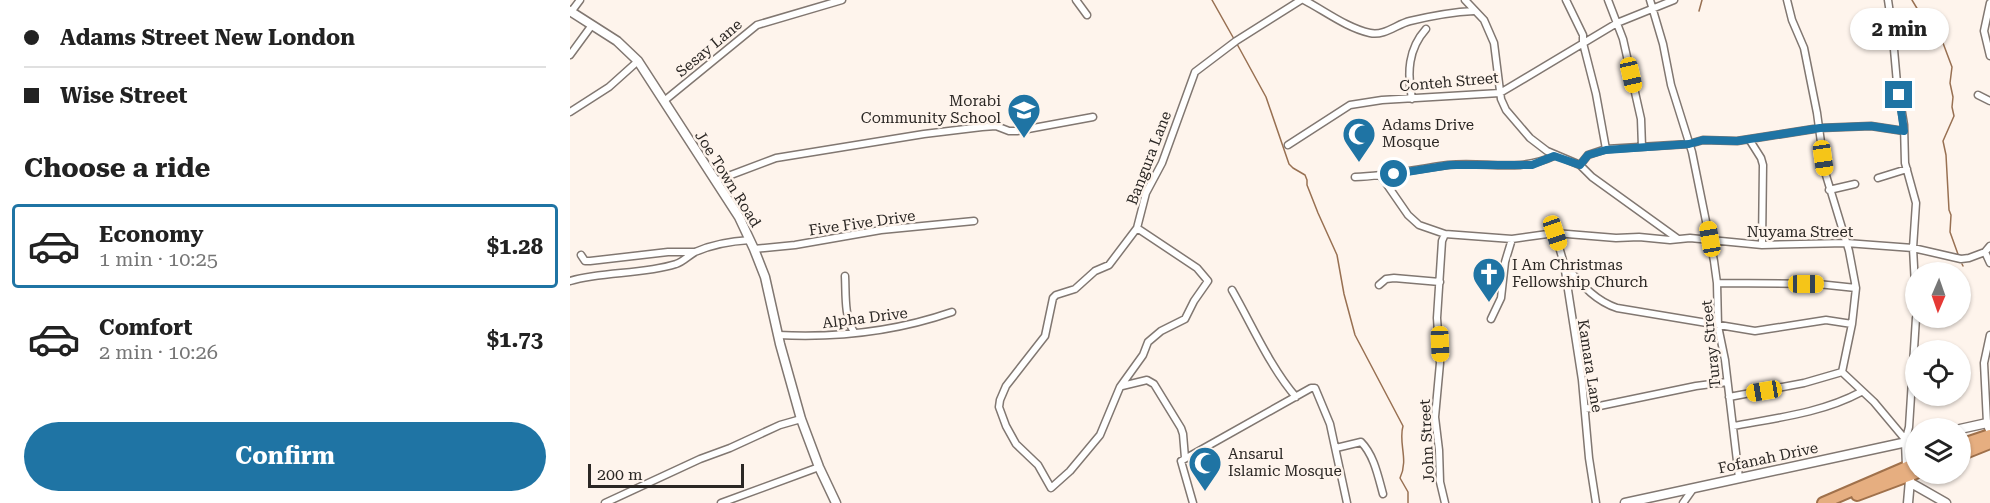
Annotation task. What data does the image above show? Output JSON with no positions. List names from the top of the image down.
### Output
{
  "streets": {
    "street": [
      "Sesay Lane",
      "Conteh Street",
      "Bangura Lane",
      "Joe Town Road",
      "Five Five Drive",
      "Nuyama Street",
      "Alpha Drive",
      "Turay Street",
      "Kamara Lane",
      "John Street",
      "Fofanah Drive"
    ]
  },
  "crossings": [
    ["Sesay Lane", "Joe Town Road"],
    ["Conteh Street", "Turay Street"],
    ["Joe Town Road", "Five Five Drive"],
    ["Joe Town Road", "Alpha Drive"],
    ["Nuyama Street", "Turay Street"],
    ["Nuyama Street", "Kamara Lane"],
    ["Nuyama Street", "John Street"],
    ["Turay Street", "Fofanah Drive"]
  ],
  "places": {
    "school or university": ["Morabi Community School"],
    "mosque": ["Adams Drive Mosque", "Ansarul Islamic Mosque"],
    "church": ["I Am Christmas Fellowship Church"]
  },
  "scale_bar": "200 m",
  "north": "bottom",
  "page": {
    "banner": ["Adams Street New London", "Wise Street"],
    "bubble": "2 min",
    "heading": "Choose a ride",
    "list": [
      {
        "name": "Economy",
        "note": "1 min · 10:25",
        "value": "$1.28"
      },
      {
        "name": "Comfort",
        "note": "2 min · 10:26",
        "value": "$1.73"
      }
    ],
    "buttons": "Confirm",
    "scale": "200 m"
  }
}
